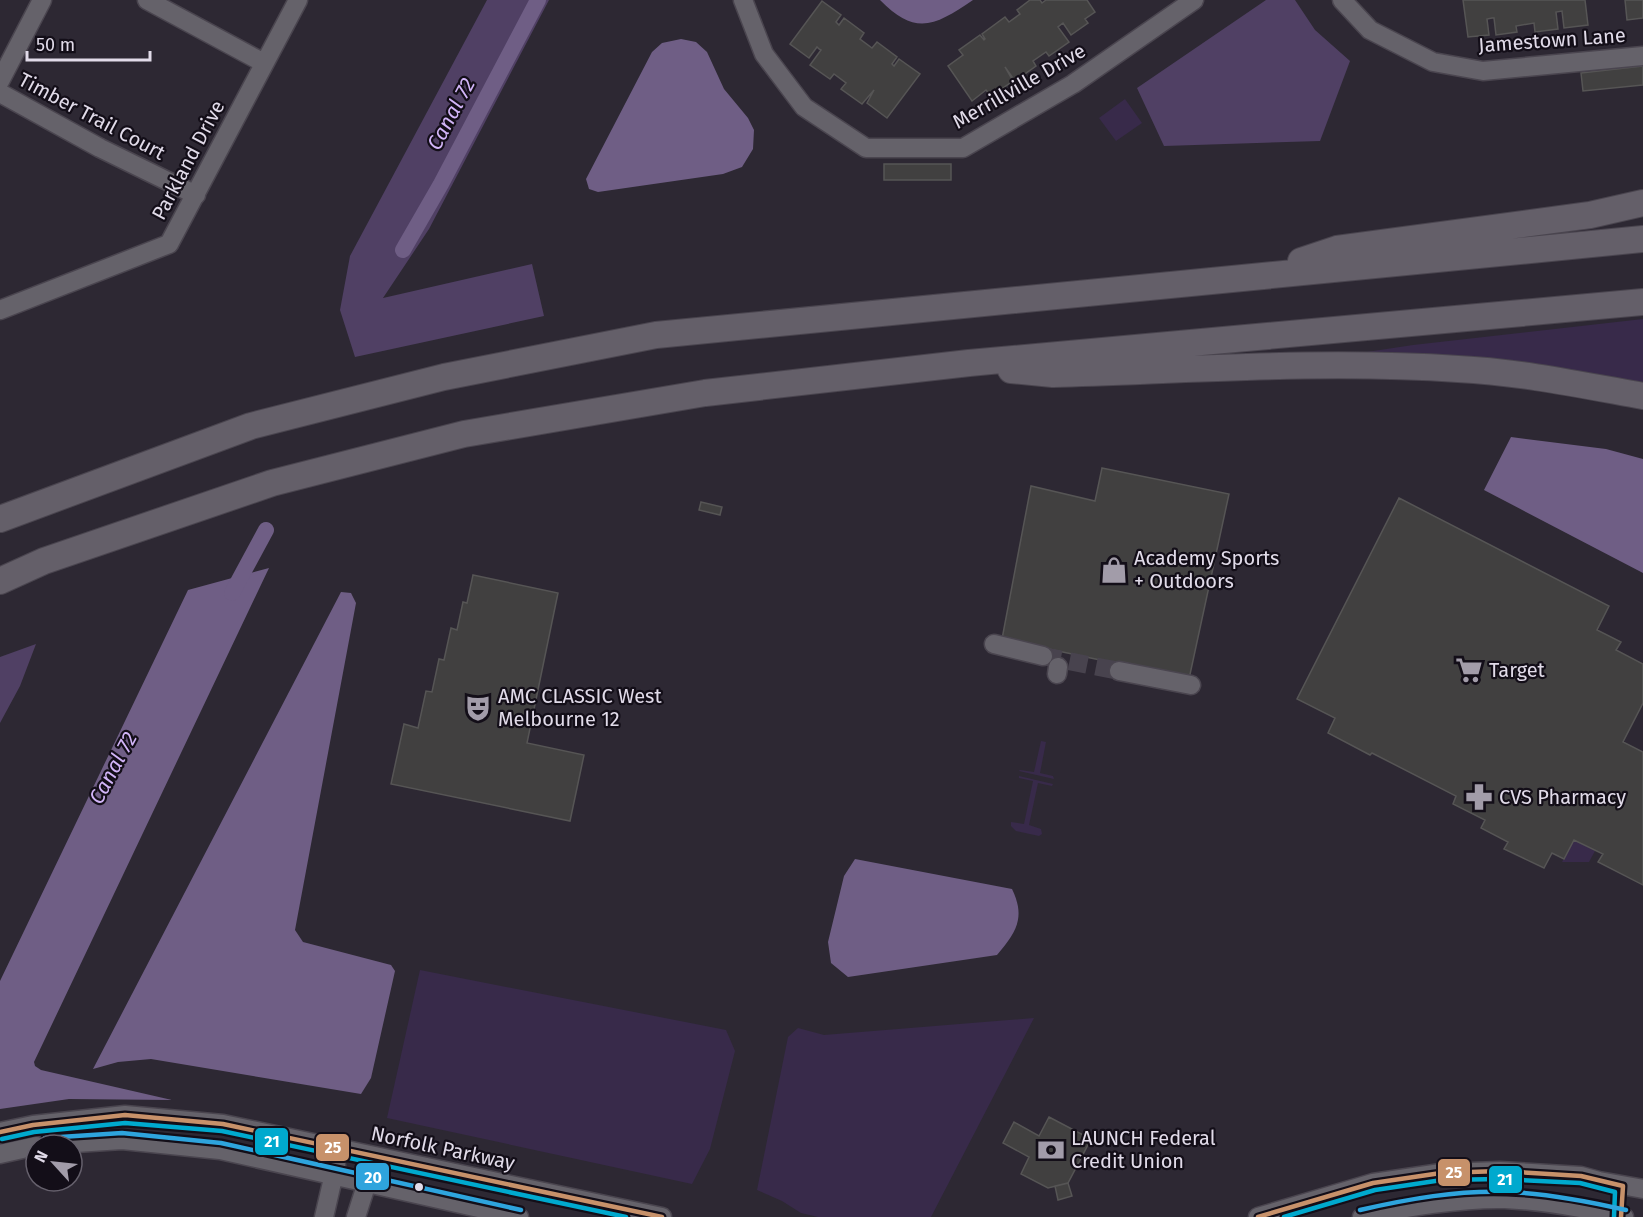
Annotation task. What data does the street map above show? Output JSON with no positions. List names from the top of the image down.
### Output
{
  "streets": {
    "street": [
      "Jamestown Lane",
      "Merrillville Drive",
      "Timber Trail Court",
      "Parkland Drive",
      "Norfolk Parkway"
    ]
  },
  "crossings": [
    ["Timber Trail Court", "Parkland Drive"]
  ],
  "water": ["Canal 72"],
  "places": {
    "shop": ["Academy Sports + Outdoors"],
    "supermarket": ["Target"],
    "theatre": ["AMC CLASSIC West Melbourne 12"],
    "pharmacy": ["CVS Pharmacy"],
    "bank": ["LAUNCH Federal Credit Union"]
  },
  "lines": ["transit line 25", "transit line 21", "transit line 20"],
  "scale_bar": "50 m",
  "north": "top left"
}
